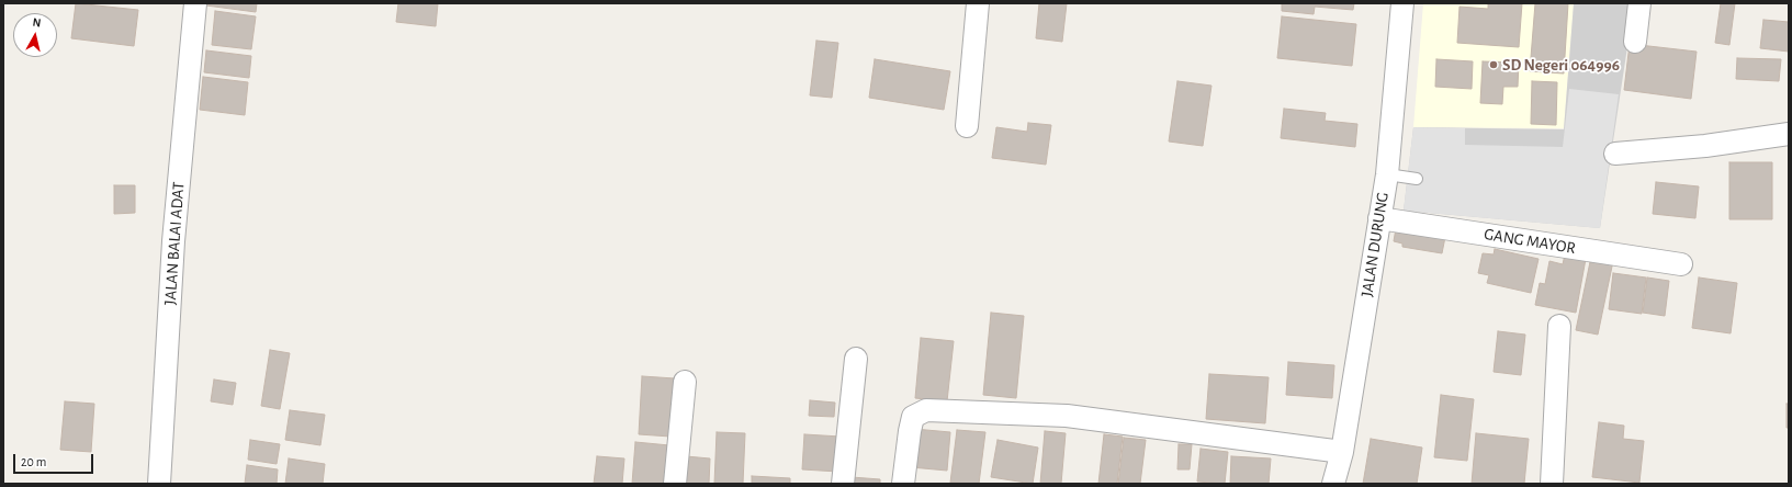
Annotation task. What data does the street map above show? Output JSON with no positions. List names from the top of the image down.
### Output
{
  "streets": {
    "street": ["GANG MAYOR", "JALAN BALAI ADAT", "JALAN DURUNG"]
  },
  "crossings": [
    ["GANG MAYOR", "JALAN DURUNG"]
  ],
  "places": ["SD Negeri 064996"],
  "scale_bar": "20 m",
  "north": "top"
}
